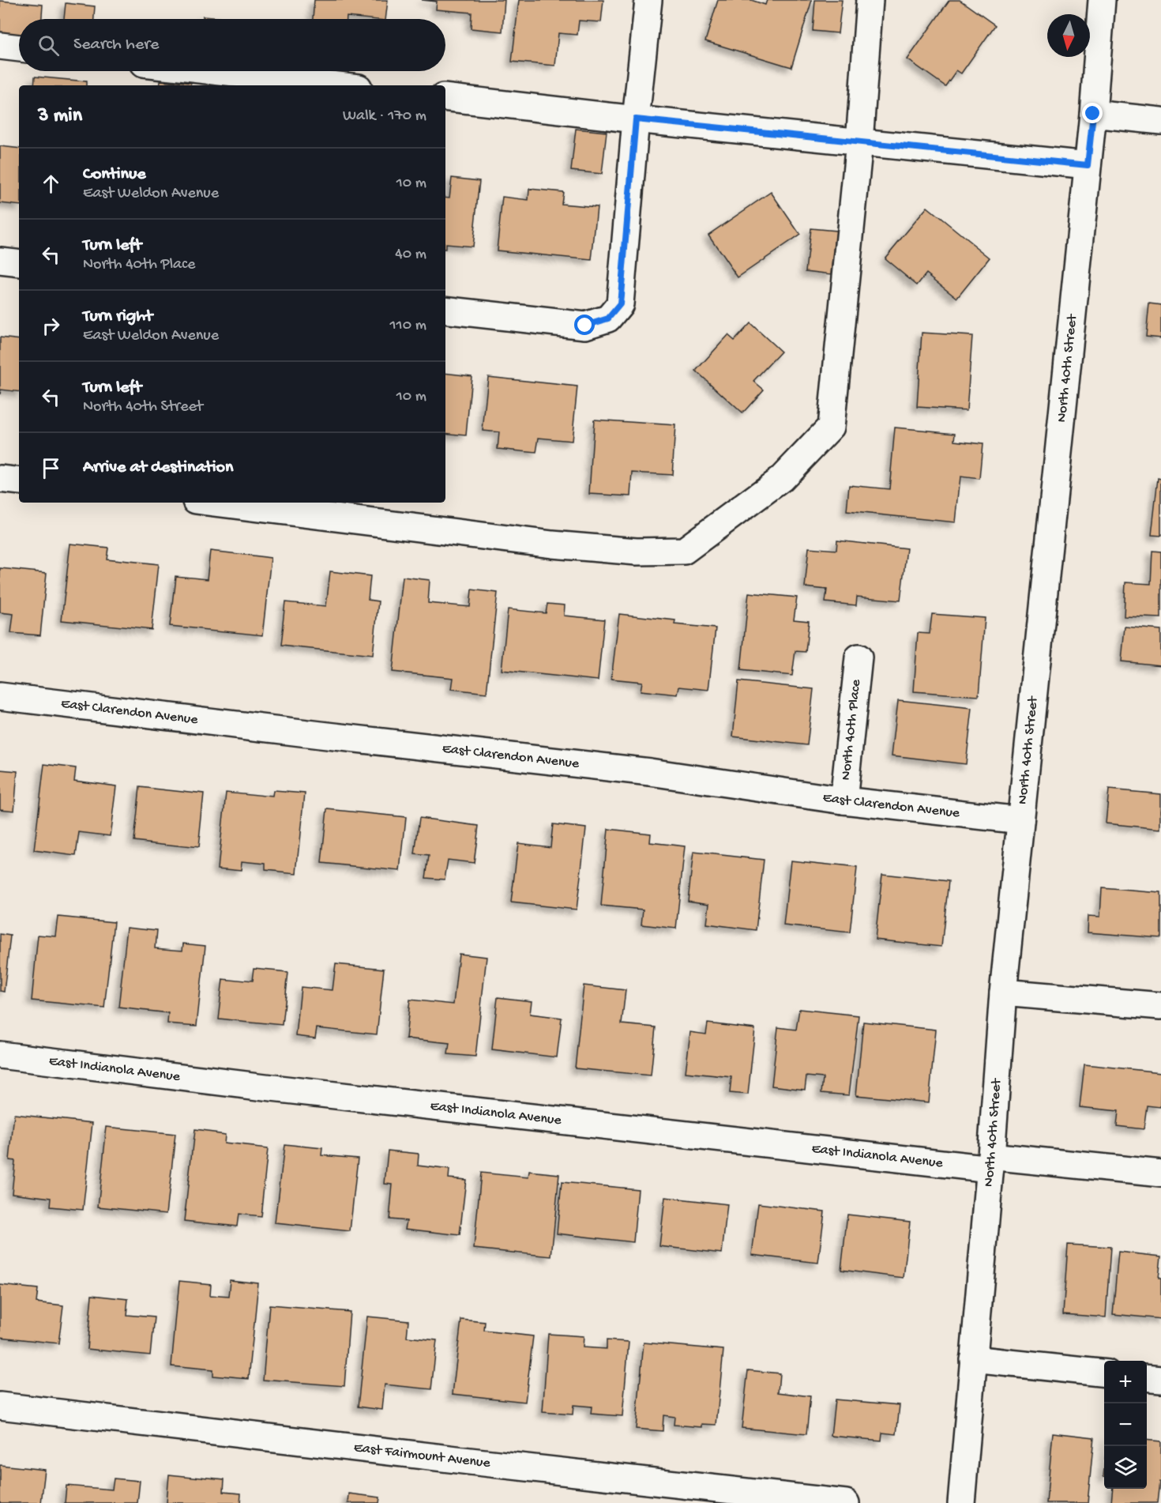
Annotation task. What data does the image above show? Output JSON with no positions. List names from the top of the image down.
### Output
{
  "streets": {
    "street": [
      "North 40th Street",
      "East Clarendon Avenue",
      "North 40th Place",
      "East Indianola Avenue",
      "East Fairmount Avenue"
    ]
  },
  "crossings": [
    ["North 40th Street", "East Clarendon Avenue"],
    ["North 40th Street", "East Indianola Avenue"],
    ["East Clarendon Avenue", "North 40th Place"]
  ],
  "north": "bottom",
  "page": {
    "search": "Search here",
    "heading": ["3 min", "Walk · 170 m"],
    "list": [
      ["Continue", "East Weldon Avenue", "10 m"],
      ["Turn left", "North 40th Place", "40 m"],
      ["Turn right", "East Weldon Avenue", "110 m"],
      ["Turn left", "North 40th Street", "10 m"],
      "Arrive at destination"
    ],
    "map_buttons": ["+", "−"]
  }
}
